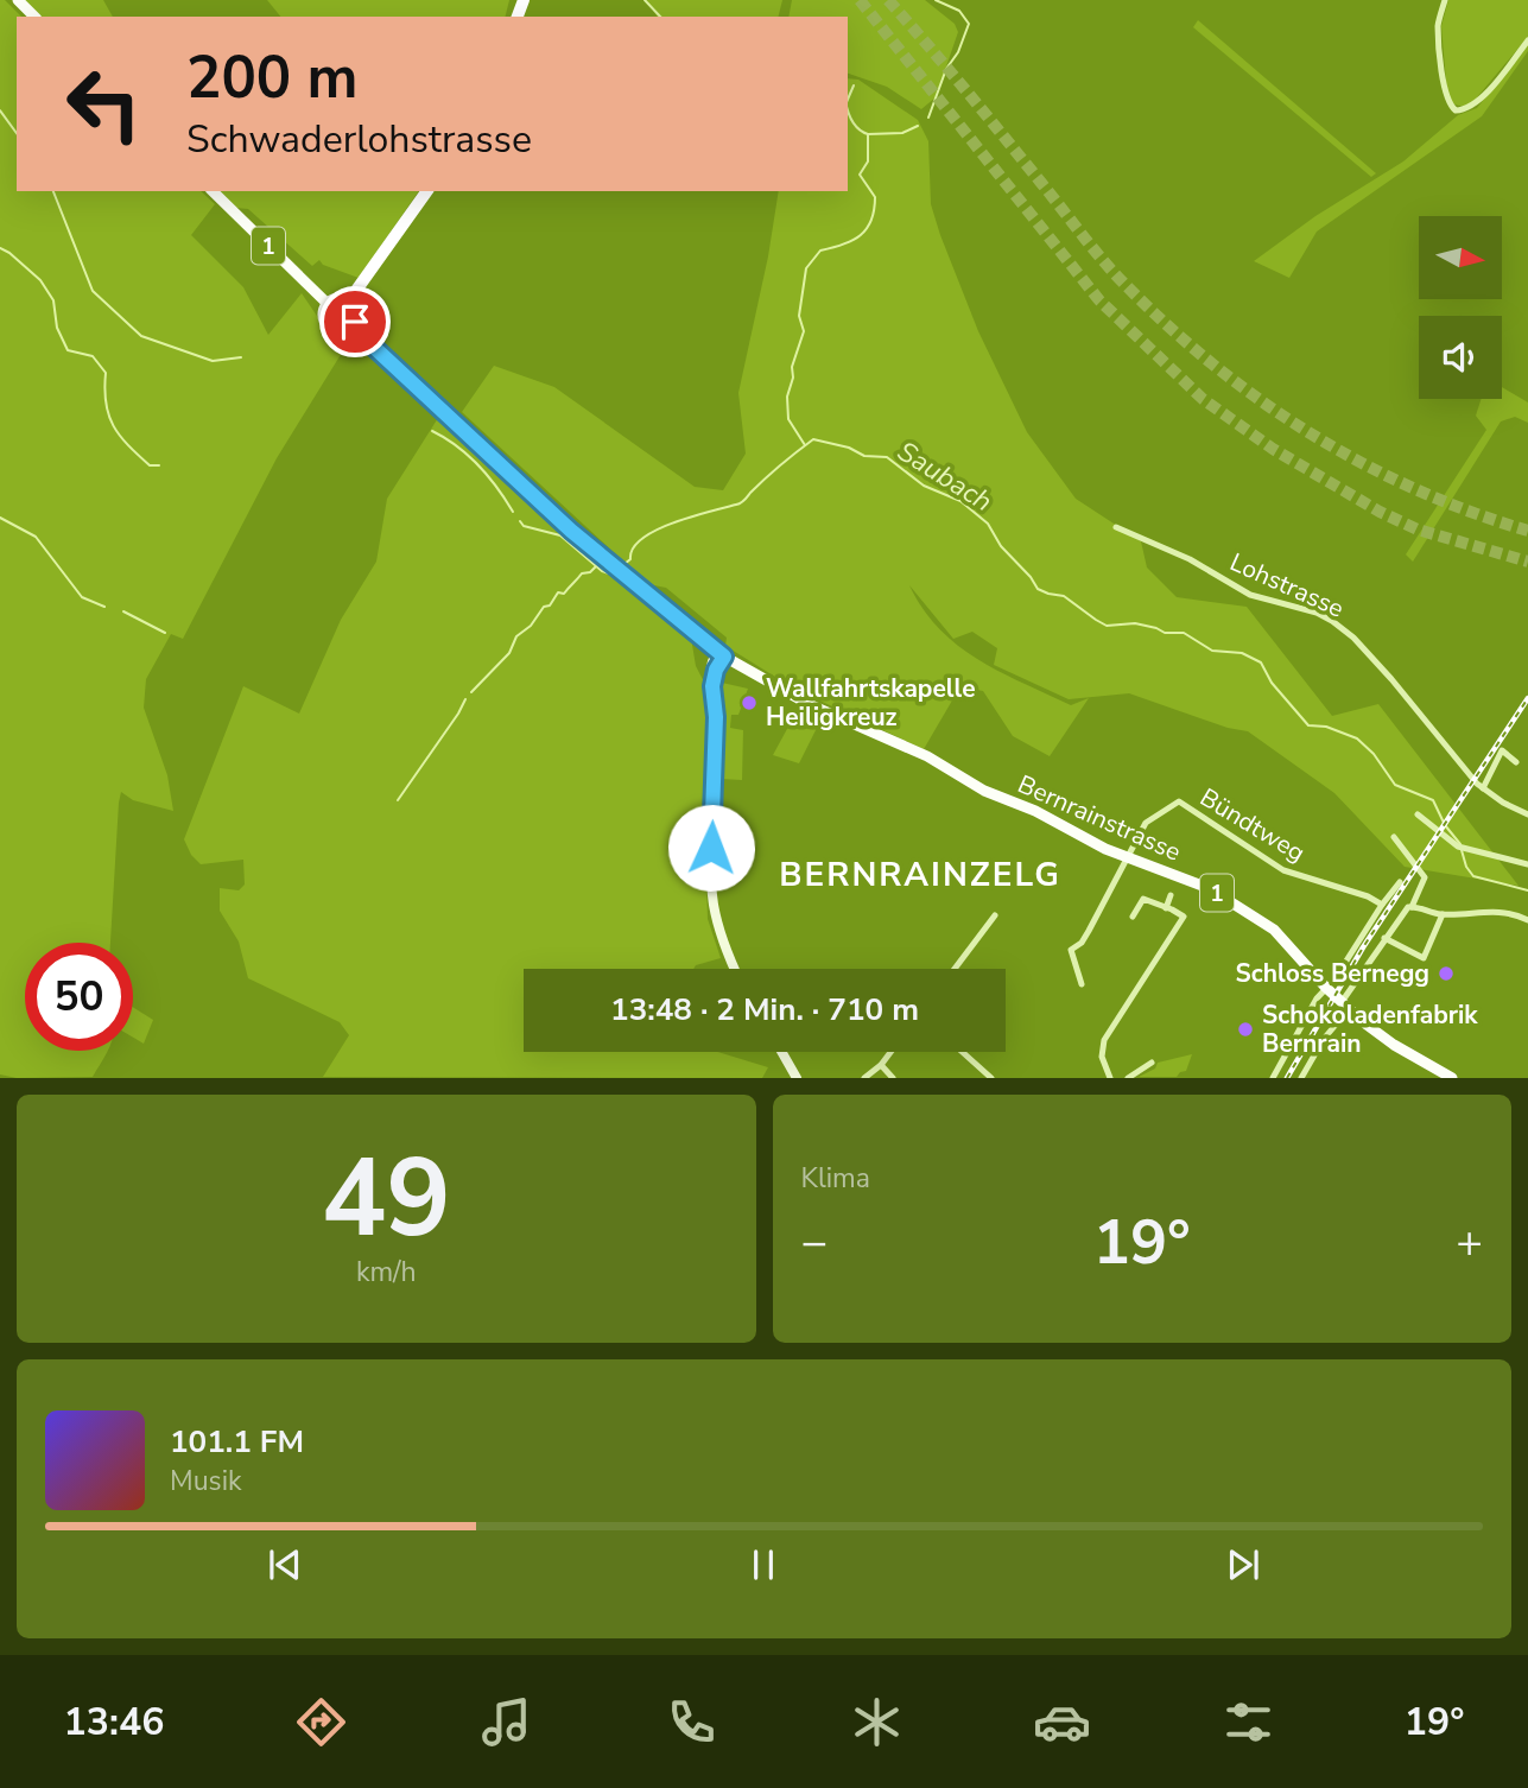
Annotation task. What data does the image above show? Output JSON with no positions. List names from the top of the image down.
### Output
{
  "streets": {
    "main road": ["1", "Bernrainstrasse"],
    "street": ["Lohstrasse", "Bündtweg"]
  },
  "crossings": [
    ["1", "Bernrainstrasse"],
    ["Bernrainstrasse", "Bündtweg"]
  ],
  "districts": ["BERNRAINZELG"],
  "water": ["Saubach"],
  "places": ["Wallfahrtskapelle Heiligkreuz", "Schloss Bernegg", "Schokoladenfabrik Bernrain"],
  "north": "right",
  "page": {
    "turn": ["200 m", "Schwaderlohstrasse"],
    "limit": "50",
    "trip": "13:48 · 2 Min. · 710 m",
    "tile": [
      ["49", "km/h"],
      "Klima"
    ],
    "heat": ["−", "19°", "+"],
    "song": ["101.1 FM", "Musik"],
    "tabs": ["13:46", "19°"]
  }
}
